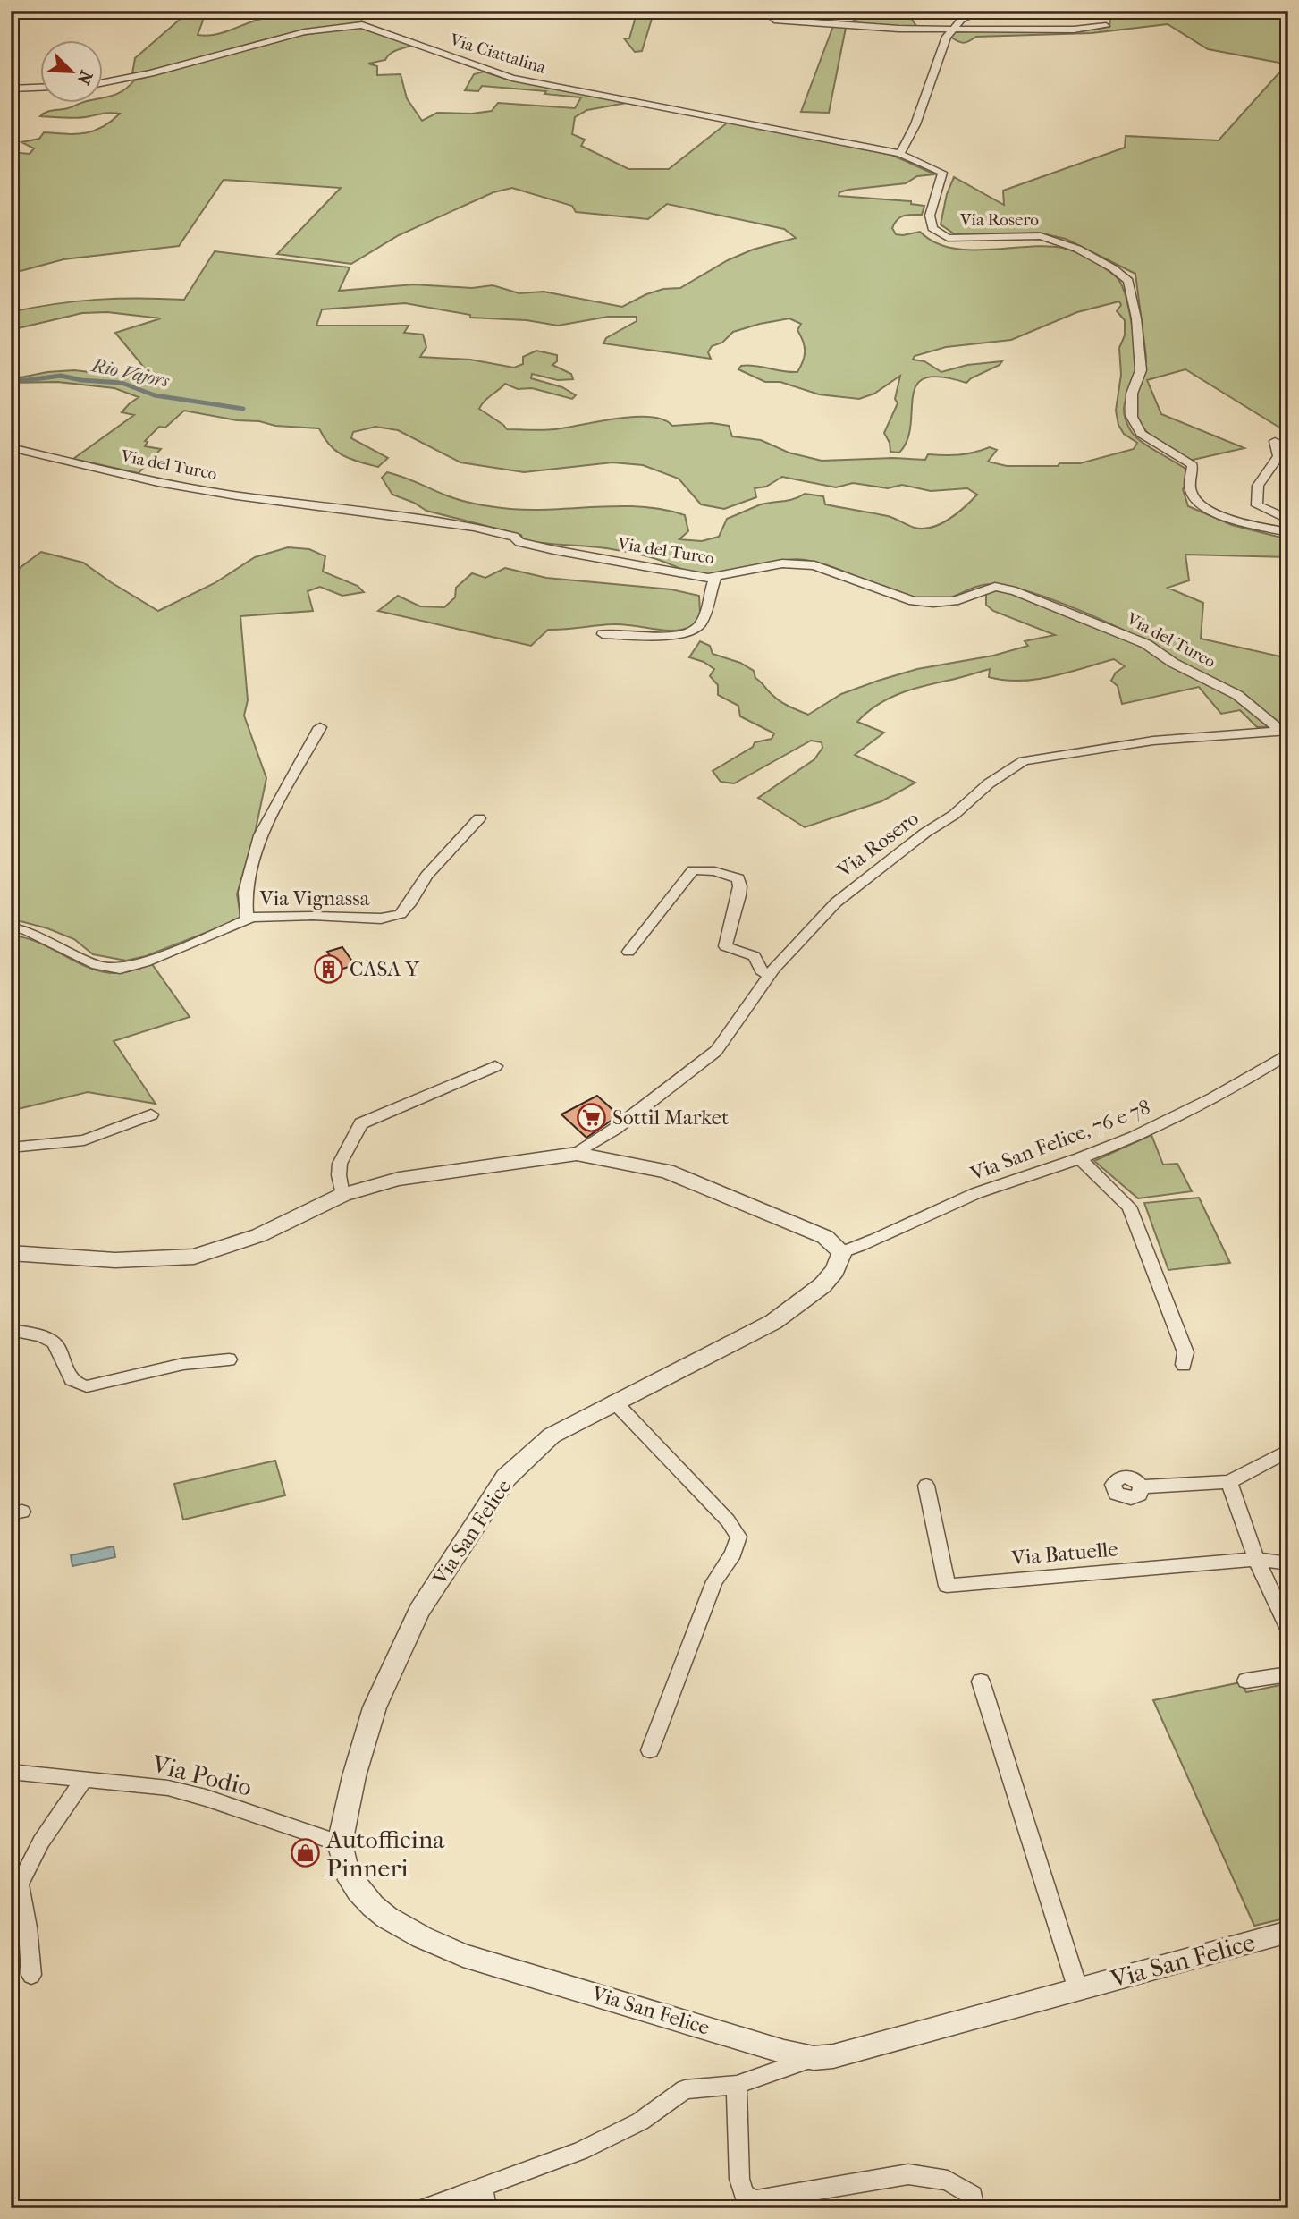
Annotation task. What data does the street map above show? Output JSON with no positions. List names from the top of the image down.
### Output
{
  "streets": {
    "street": [
      "Via Ciattalina",
      "Via Rosero",
      "Via del Turco",
      "Via Vignassa",
      "Via San Felice, 76 e 78",
      "Via San Felice",
      "Via Batuelle",
      "Via Podio"
    ]
  },
  "crossings": [
    ["Via Ciattalina", "Via Rosero"],
    ["Via Rosero", "Via del Turco"],
    ["Via San Felice, 76 e 78", "Via San Felice"],
    ["Via San Felice", "Via Podio"]
  ],
  "water": ["Rio Vajors"],
  "places": {
    "building": ["CASA Y"],
    "supermarket": ["Sottil Market"],
    "shop": ["Autofficina Pinneri"]
  },
  "north": "bottom right"
}
